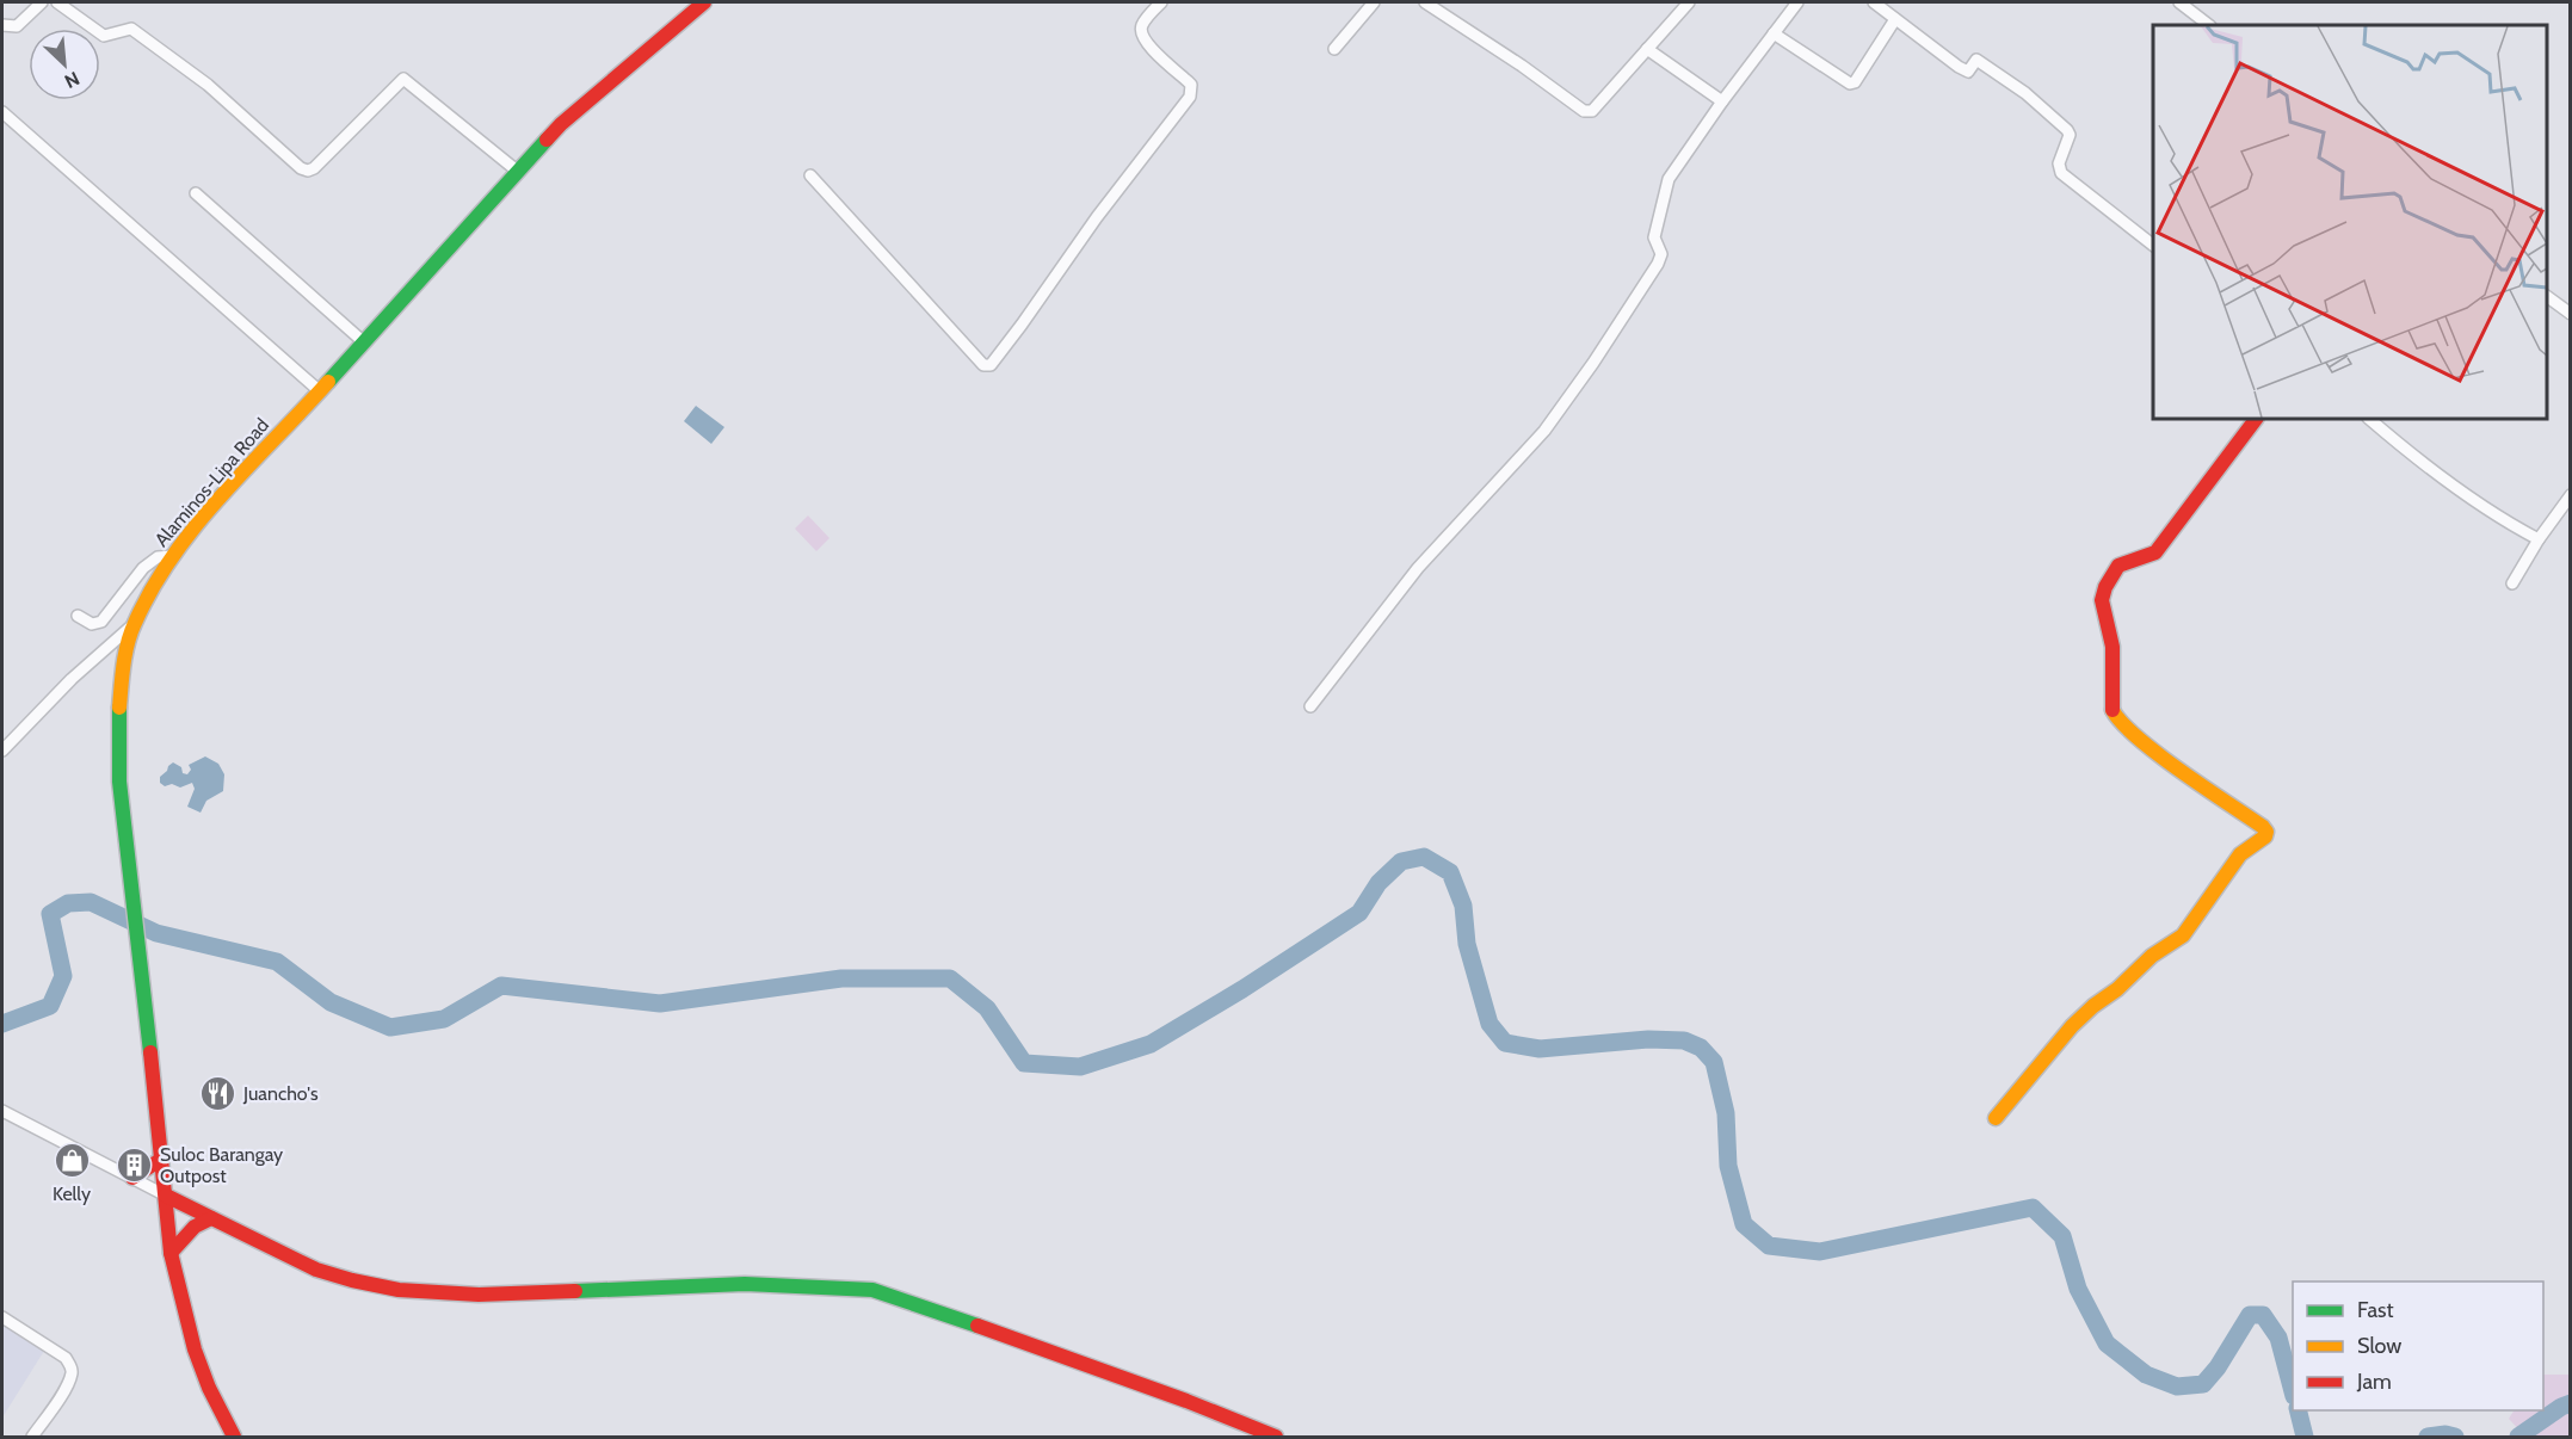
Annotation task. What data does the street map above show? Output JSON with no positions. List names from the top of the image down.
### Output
{
  "streets": {
    "street": ["Alaminos-Lipa Road"]
  },
  "places": {
    "restaurant": ["Juancho's"],
    "shop": ["Kelly"],
    "building": ["Suloc Barangay Outpost"]
  },
  "legend": ["Fast", "Slow", "Jam"],
  "north": "bottom right"
}
